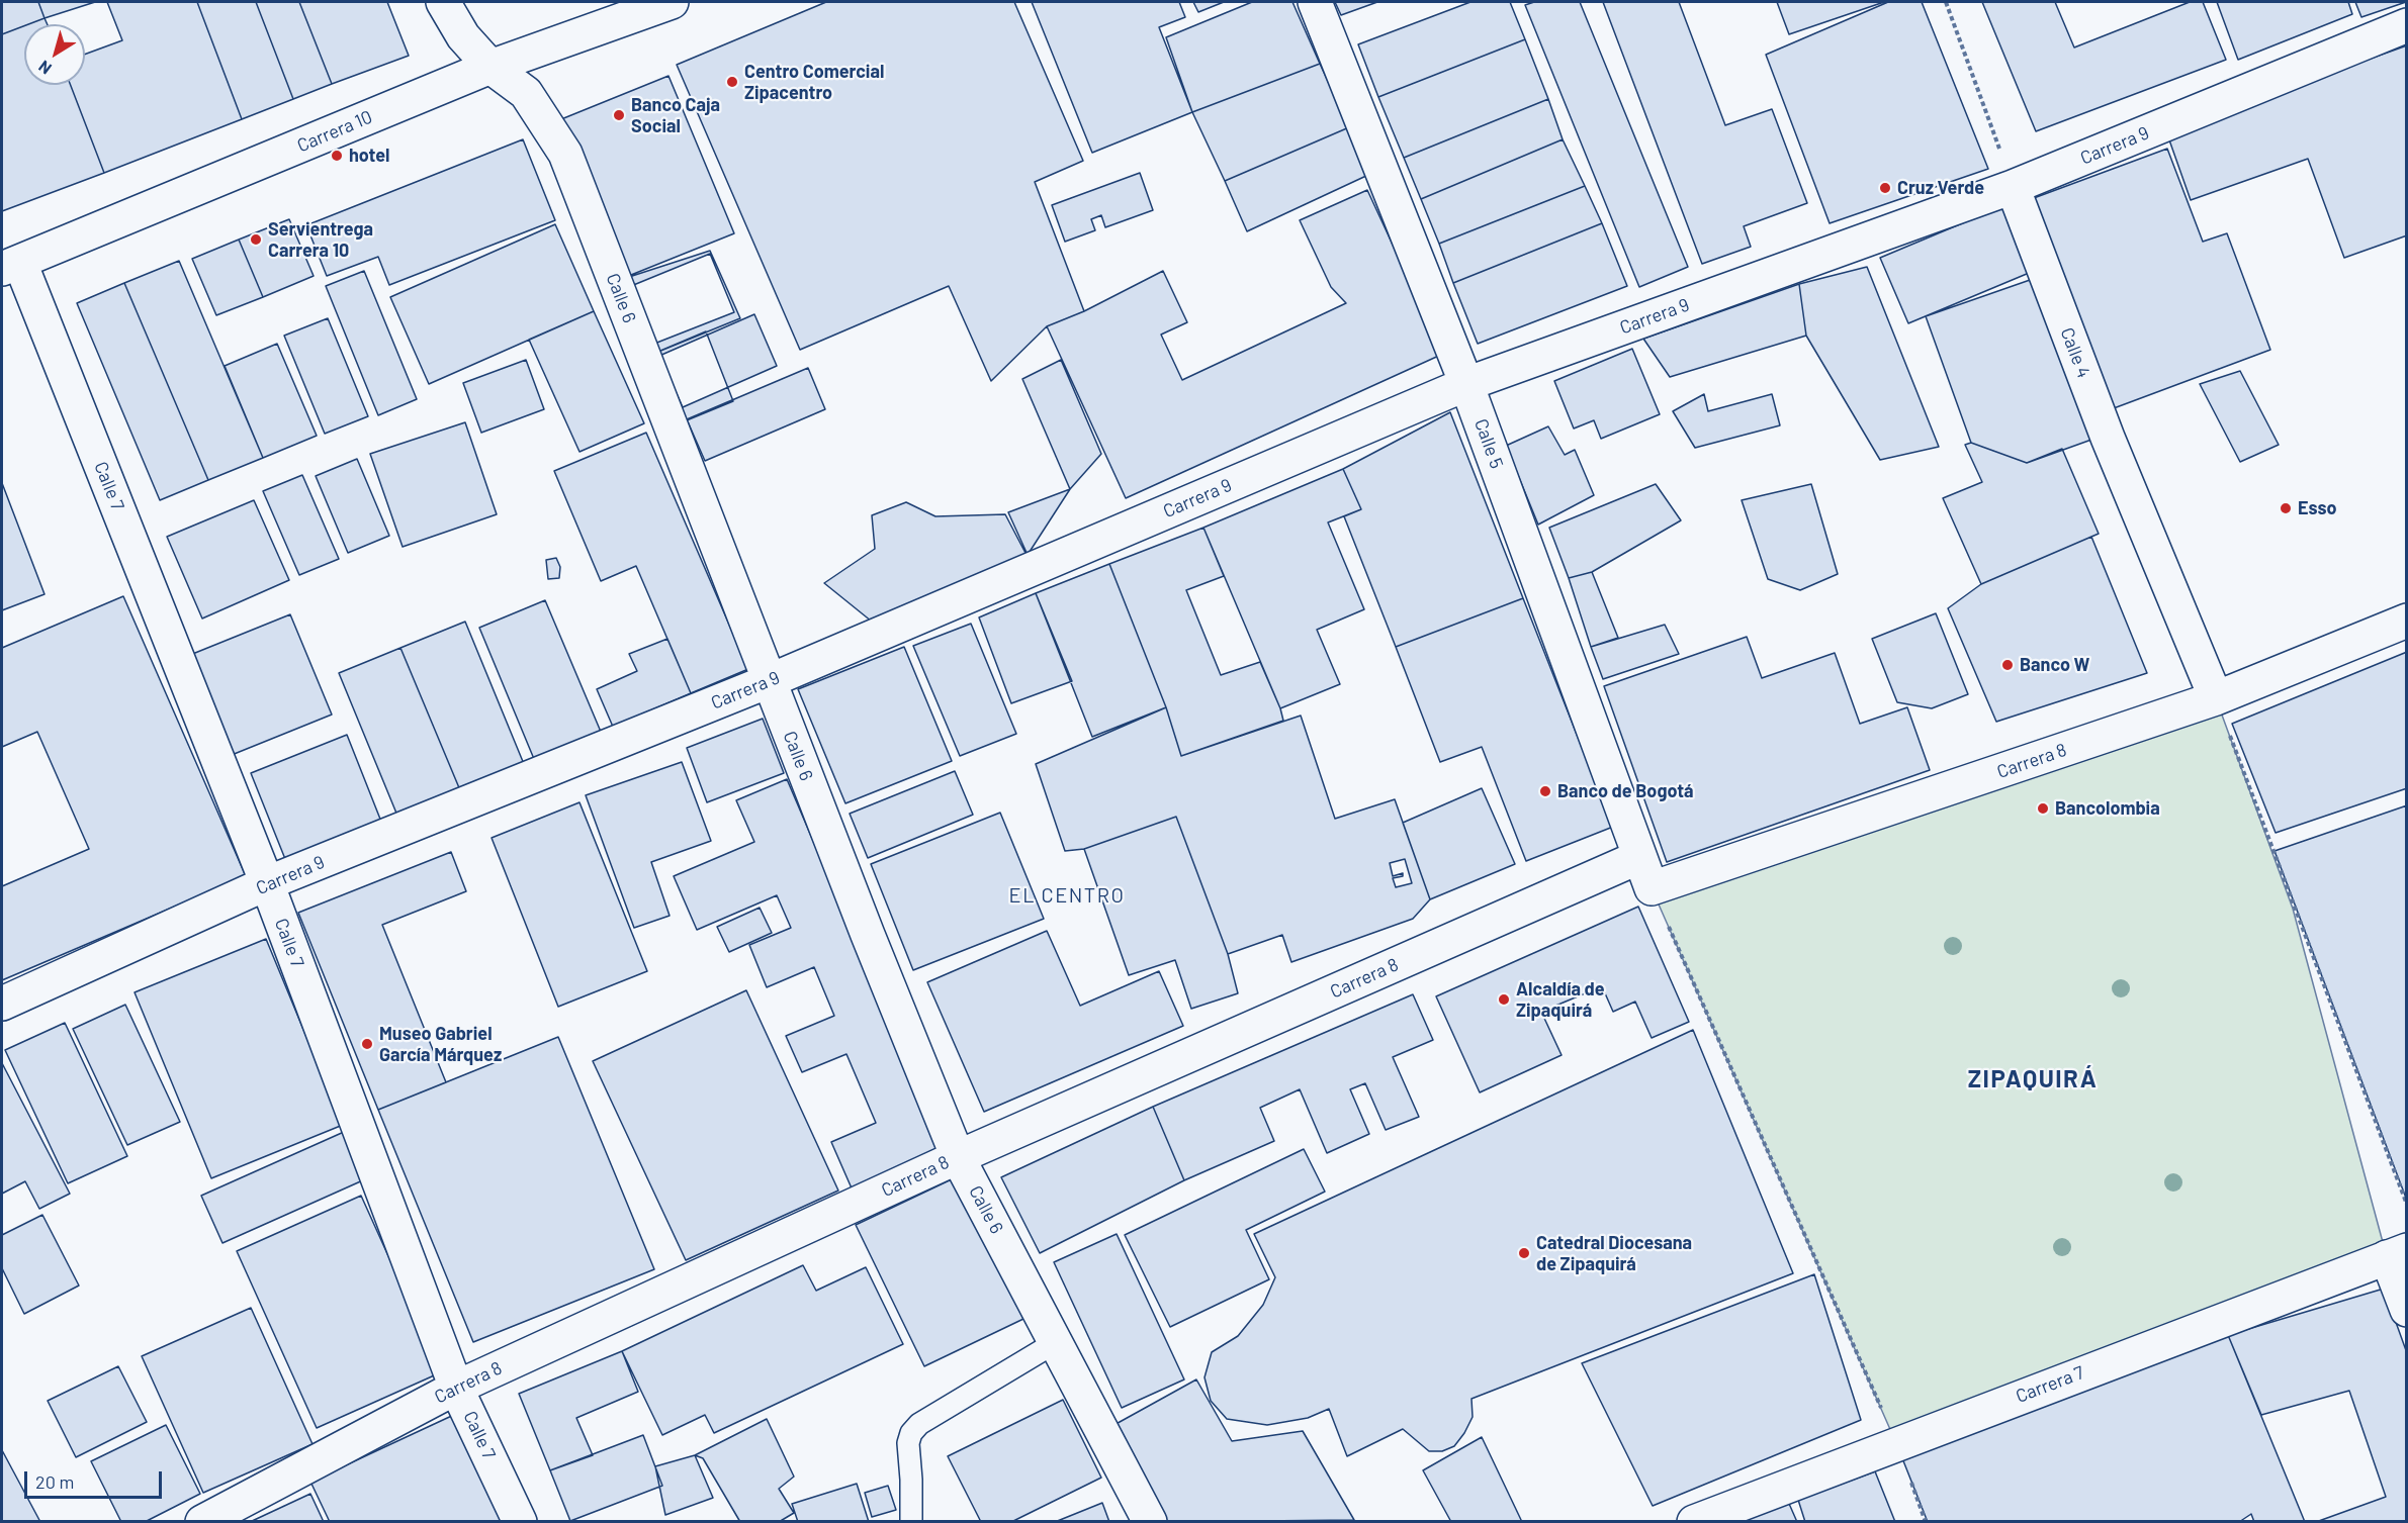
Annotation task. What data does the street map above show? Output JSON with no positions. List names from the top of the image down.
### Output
{
  "streets": {
    "street": [
      "Carrera 10",
      "Carrera 9",
      "Calle 6",
      "Calle 4",
      "Calle 5",
      "Calle 7",
      "Carrera 8",
      "Carrera 7"
    ]
  },
  "crossings": [
    ["Carrera 10", "Calle 6"],
    ["Carrera 10", "Calle 7"],
    ["Carrera 9", "Calle 6"],
    ["Carrera 9", "Calle 4"],
    ["Carrera 9", "Calle 5"],
    ["Carrera 9", "Calle 7"],
    ["Calle 6", "Carrera 8"],
    ["Calle 4", "Carrera 8"],
    ["Calle 5", "Carrera 8"],
    ["Calle 7", "Carrera 8"]
  ],
  "districts": ["EL CENTRO", "ZIPAQUIRÁ"],
  "places": [
    "Centro Comercial Zipacentro",
    "Banco Caja Social",
    "hotel",
    "Cruz Verde",
    "Servientrega Carrera 10",
    "Esso",
    "Banco W",
    "Banco de Bogotá",
    "Bancolombia",
    "Alcaldía de Zipaquirá",
    "Museo Gabriel García Márquez",
    "Catedral Diocesana de Zipaquirá"
  ],
  "scale_bar": "20 m",
  "north": "bottom left"
}
